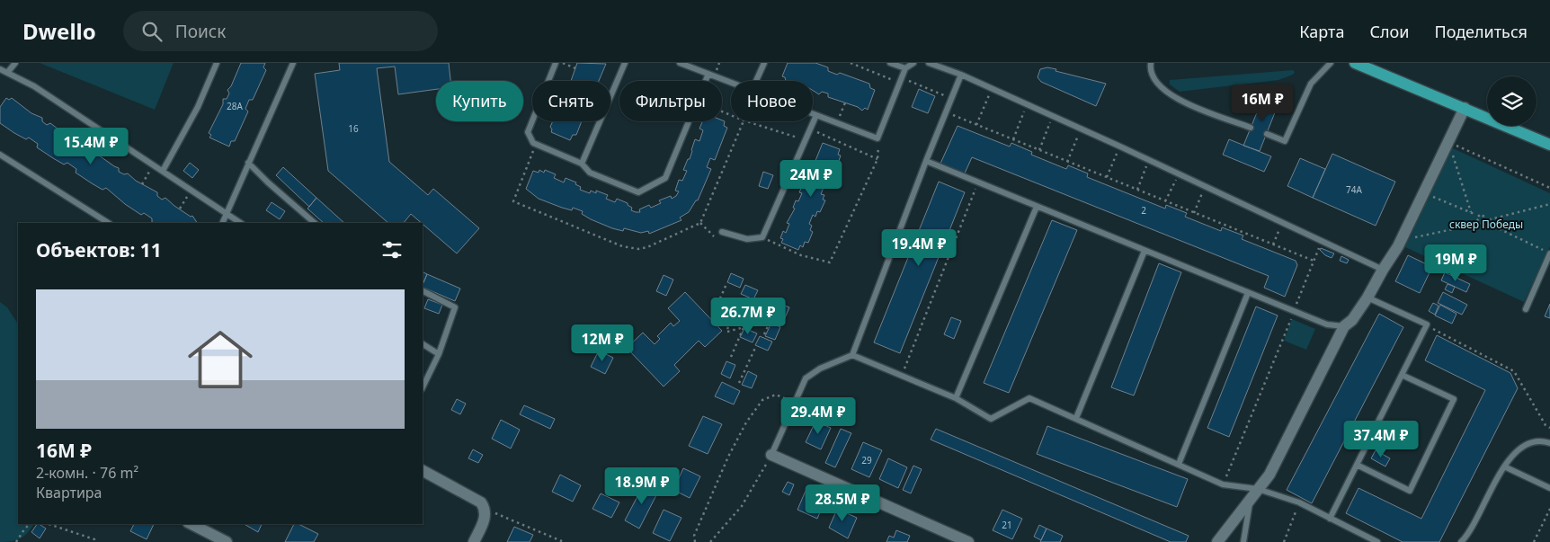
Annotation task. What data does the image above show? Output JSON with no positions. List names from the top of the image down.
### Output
{
  "parks": ["сквер Победы"],
  "house_numbers": [
    "28А",
    "16",
    "74А",
    "2",
    "29",
    "21"
  ],
  "page": {
    "header": "Dwello",
    "search": "Поиск",
    "nav": ["Карта", "Слои", "Поделиться"],
    "chip": [
      "Купить",
      "Снять",
      "Фильтры",
      "Новое"
    ],
    "price": [
      "16M ₽",
      "15.4M ₽",
      "24M ₽",
      "19.4M ₽",
      "19M ₽",
      "26.7M ₽",
      "12M ₽",
      "29.4M ₽",
      "37.4M ₽",
      "18.9M ₽",
      "28.5M ₽"
    ],
    "heading": "Объектов: 11",
    "list": [
      {
        "name": "16M ₽",
        "note": "2-комн. · 76 m² · Квартира"
      }
    ]
  }
}
